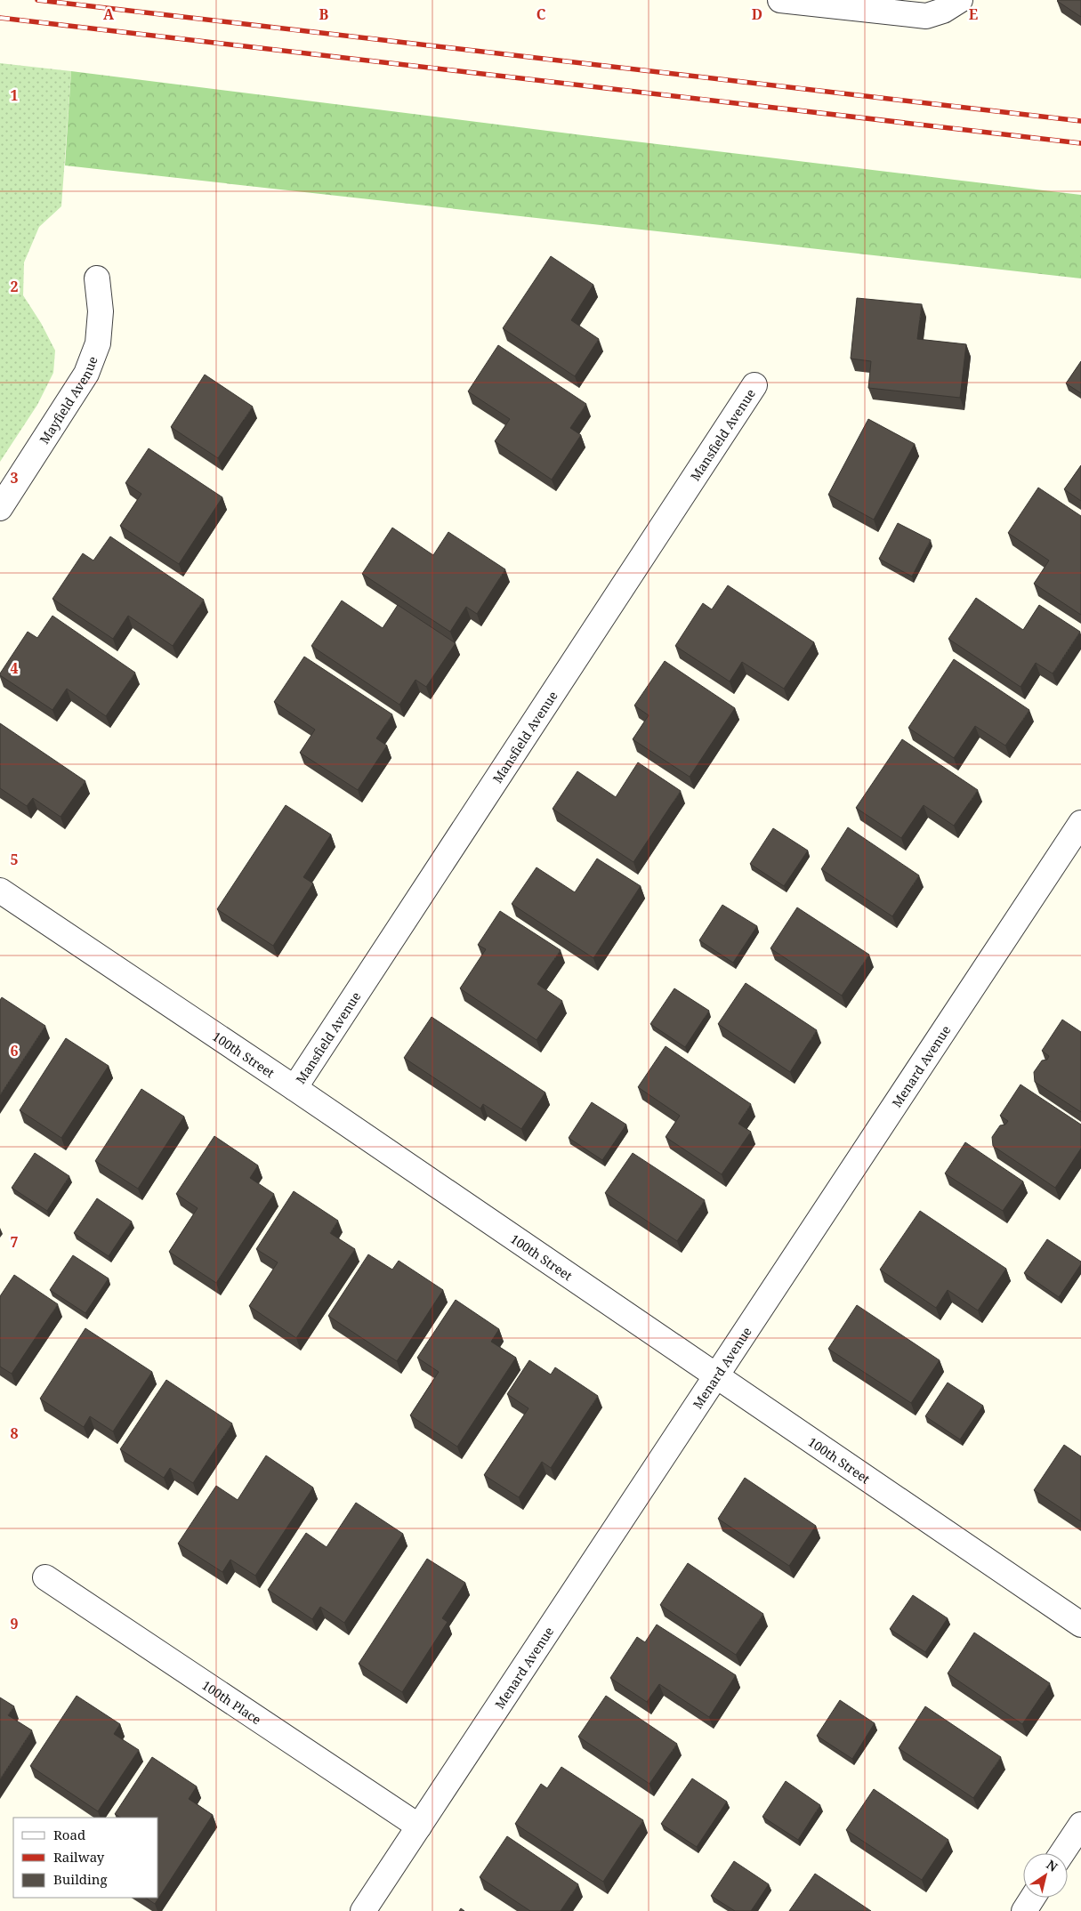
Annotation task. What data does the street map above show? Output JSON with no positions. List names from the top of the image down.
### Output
{
  "streets": {
    "street": [
      "Mayfield Avenue",
      "Mansfield Avenue",
      "100th Street",
      "Menard Avenue",
      "100th Place"
    ]
  },
  "crossings": [
    ["Mansfield Avenue", "100th Street"],
    ["100th Street", "Menard Avenue"],
    ["Menard Avenue", "100th Place"]
  ],
  "legend": ["Road", "Railway", "Building"],
  "north": "top right",
  "grid": {
    "columns": [
      "A",
      "B",
      "C",
      "D",
      "E"
    ],
    "rows": [
      "1",
      "2",
      "3",
      "4",
      "5",
      "6",
      "7",
      "8",
      "9"
    ]
  }
}
